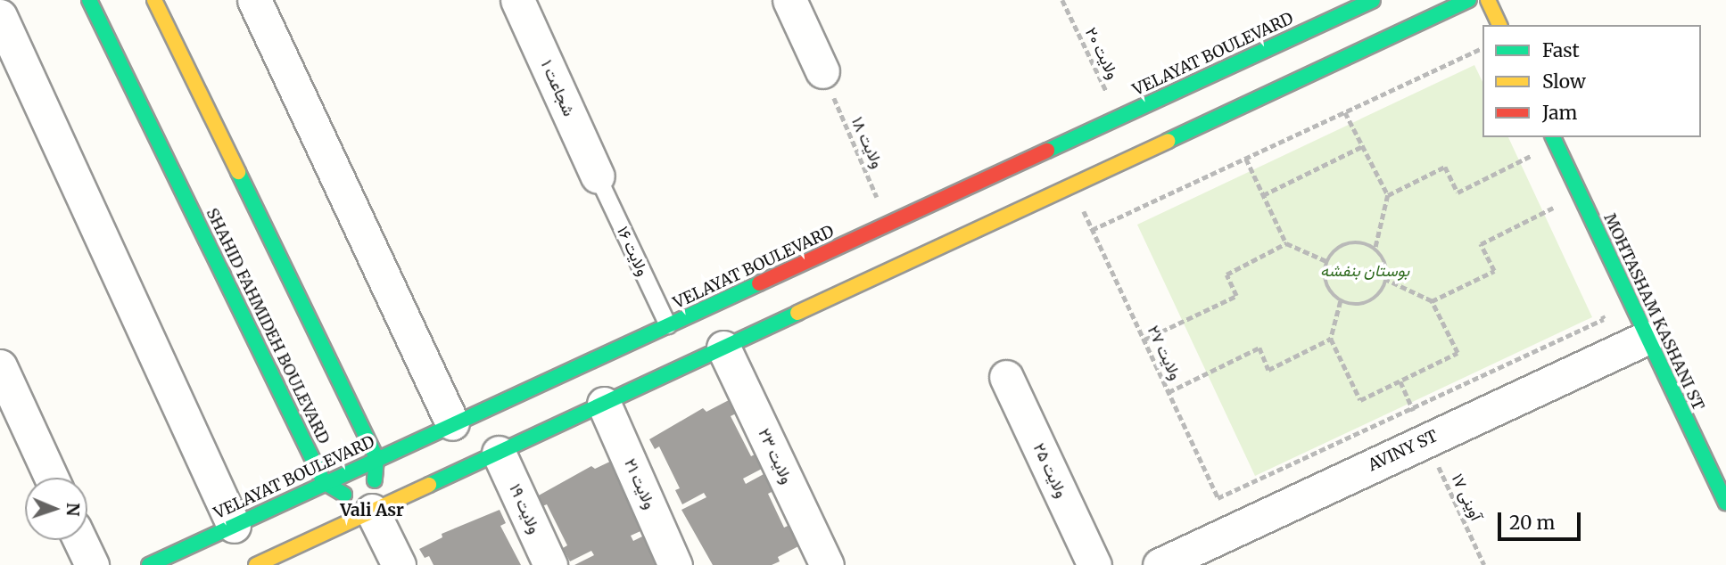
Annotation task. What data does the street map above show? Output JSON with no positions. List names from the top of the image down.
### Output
{
  "streets": {
    "street": [
      "VELAYAT BOULEVARD",
      "شجاعت ۱",
      "MOHTASHAM KASHANI ST",
      "SHAHID FAHMIDEH BOULEVARD",
      "AVINY ST",
      "ولایت ۲۳",
      "ولایت ۲۵",
      "ولایت ۲۱",
      "ولایت ۱۹"
    ],
    "lane": ["ولایت ۱۶"],
    "path": [
      "ولایت ۲۰",
      "ولایت ۱۸",
      "ولایت ۲۷",
      "آوینی ۱۷"
    ]
  },
  "crossings": [
    ["ولایت ۲۰", "VELAYAT BOULEVARD"],
    ["VELAYAT BOULEVARD", "ولایت ۱۸"],
    ["VELAYAT BOULEVARD", "ولایت ۱۶"],
    ["VELAYAT BOULEVARD", "SHAHID FAHMIDEH BOULEVARD"],
    ["شجاعت ۱", "ولایت ۱۶"],
    ["MOHTASHAM KASHANI ST", "AVINY ST"],
    ["ولایت ۲۷", "AVINY ST"],
    ["AVINY ST", "آوینی ۱۷"]
  ],
  "districts": ["Vali Asr"],
  "parks": ["بوستان بنفشه"],
  "legend": ["Fast", "Slow", "Jam"],
  "scale_bar": "20 m",
  "north": "right"
}
